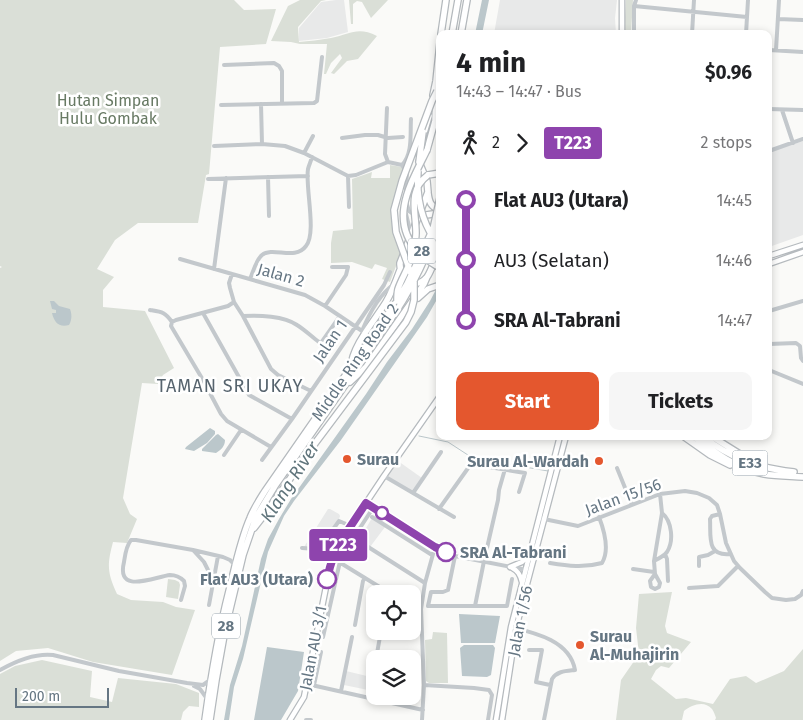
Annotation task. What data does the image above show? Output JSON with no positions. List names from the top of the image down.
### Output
{
  "streets": {
    "highway": ["28", "Middle Ring Road 2", "E33"],
    "main road": ["Jalan 1/56", "Jalan AU 3/1"],
    "street": ["Jalan 2", "Jalan 1", "Jalan 15/56"]
  },
  "crossings": [
    ["Jalan 2", "Jalan 1"],
    ["Jalan 15/56", "Jalan 1/56"]
  ],
  "districts": ["TAMAN SRI UKAY"],
  "water": ["Klang River"],
  "parks": ["Hutan Simpan Hulu Gombak"],
  "places": [
    "Surau",
    "Surau Al-Wardah",
    "SRA Al-Tabrani",
    "Flat AU3 (Utara)",
    "Surau Al-Muhajirin"
  ],
  "lines": ["bus line T223"],
  "scale_bar": "200 m",
  "page": {
    "on_map": "T223",
    "heading": ["4 min", "14:43 – 14:47 · Bus", "$0.96"],
    "legs": ["2", "T223", "2 stops"],
    "list": [
      {
        "name": "Flat AU3 (Utara)",
        "value": "14:45"
      },
      {
        "name": "AU3 (Selatan)",
        "value": "14:46"
      },
      {
        "name": "SRA Al-Tabrani",
        "value": "14:47"
      }
    ],
    "buttons": ["Start", "Tickets"],
    "scale": "200 m"
  }
}
